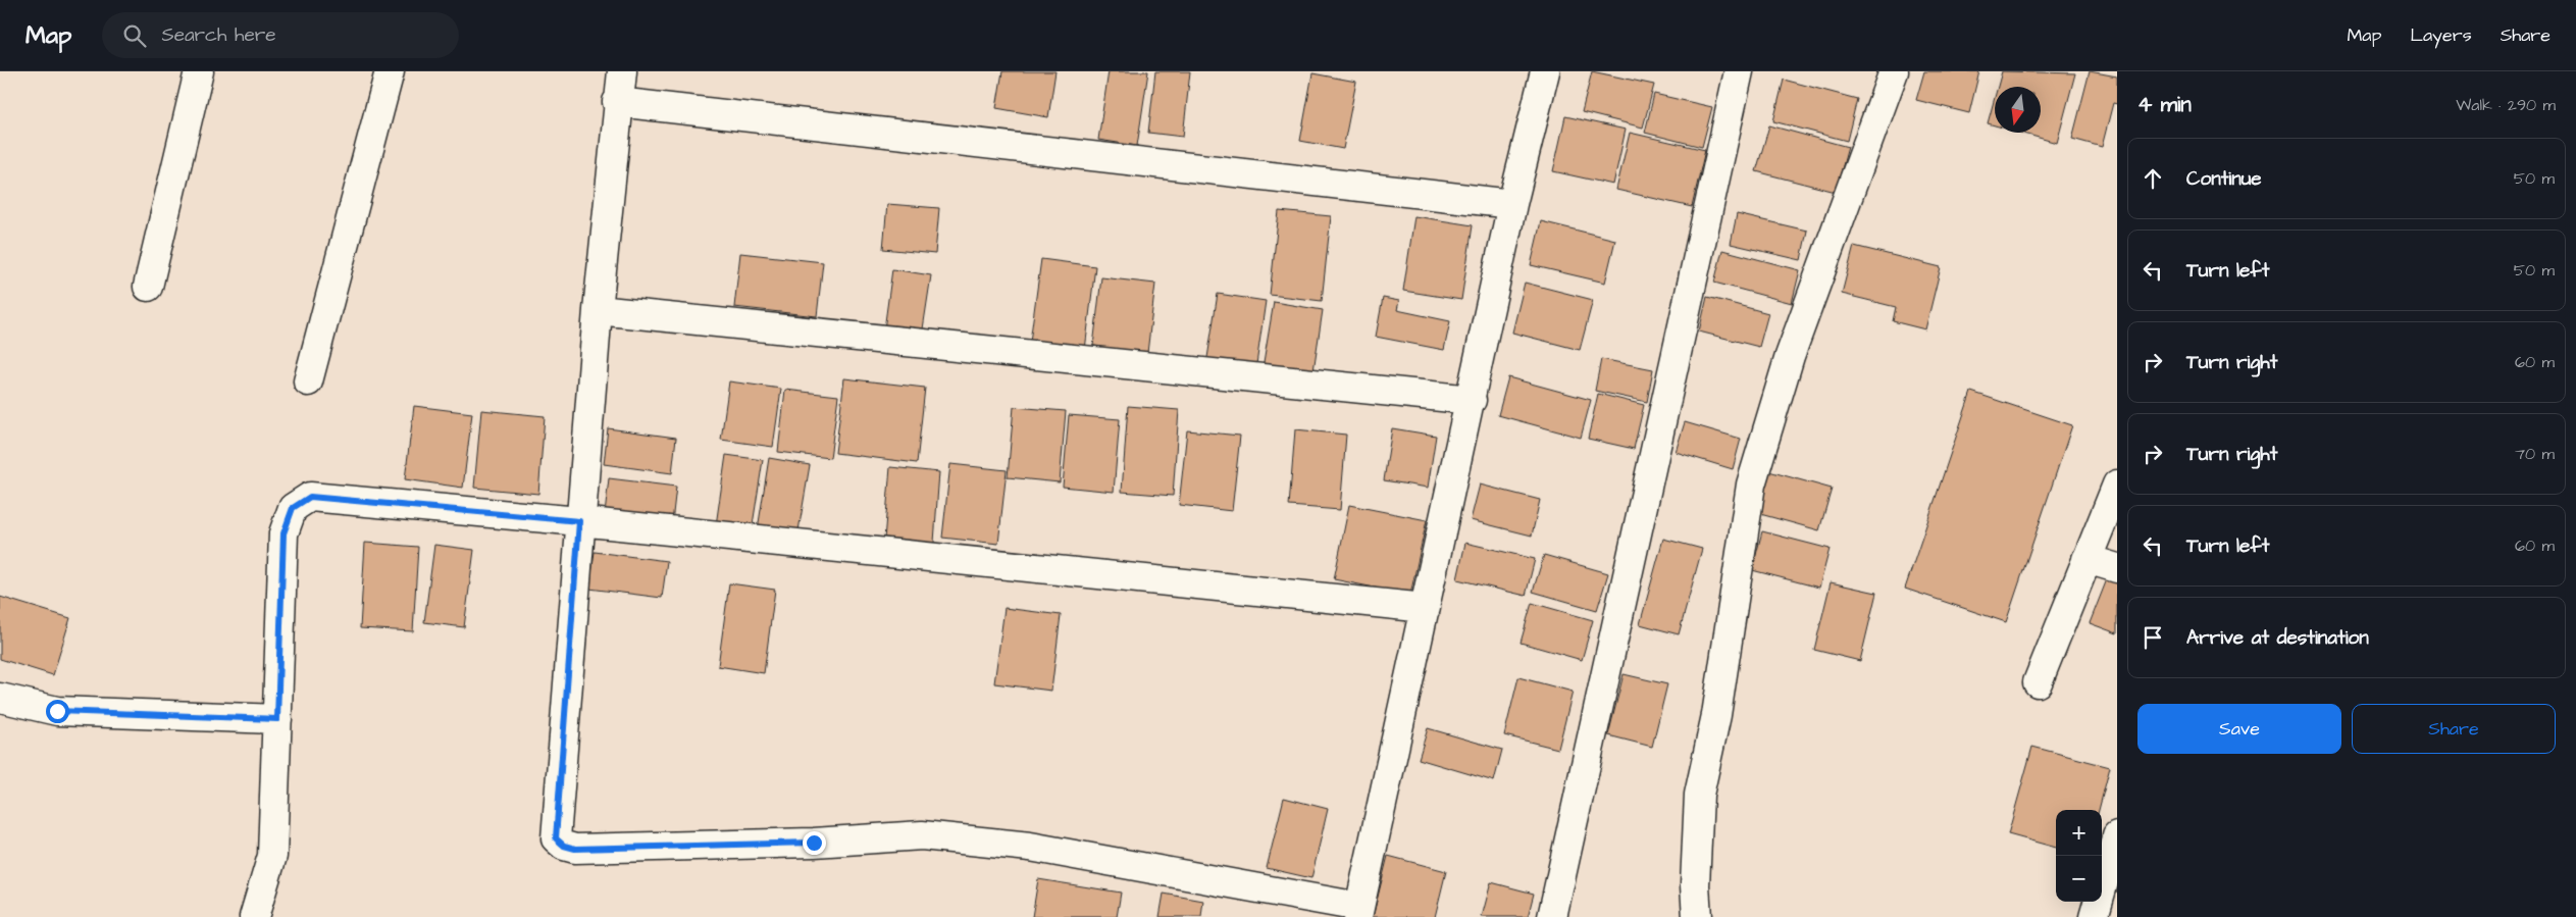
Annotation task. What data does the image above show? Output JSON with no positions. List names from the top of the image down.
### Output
{
  "north": "bottom",
  "page": {
    "header": "Map",
    "search": "Search here",
    "nav": ["Map", "Layers", "Share"],
    "heading": ["4 min", "Walk · 290 m"],
    "list": [
      ["Continue", "50 m"],
      ["Turn left", "50 m"],
      ["Turn right", "60 m"],
      ["Turn right", "70 m"],
      ["Turn left", "60 m"],
      "Arrive at destination"
    ],
    "buttons": ["Save", "Share"],
    "map_buttons": ["+", "−"]
  }
}
